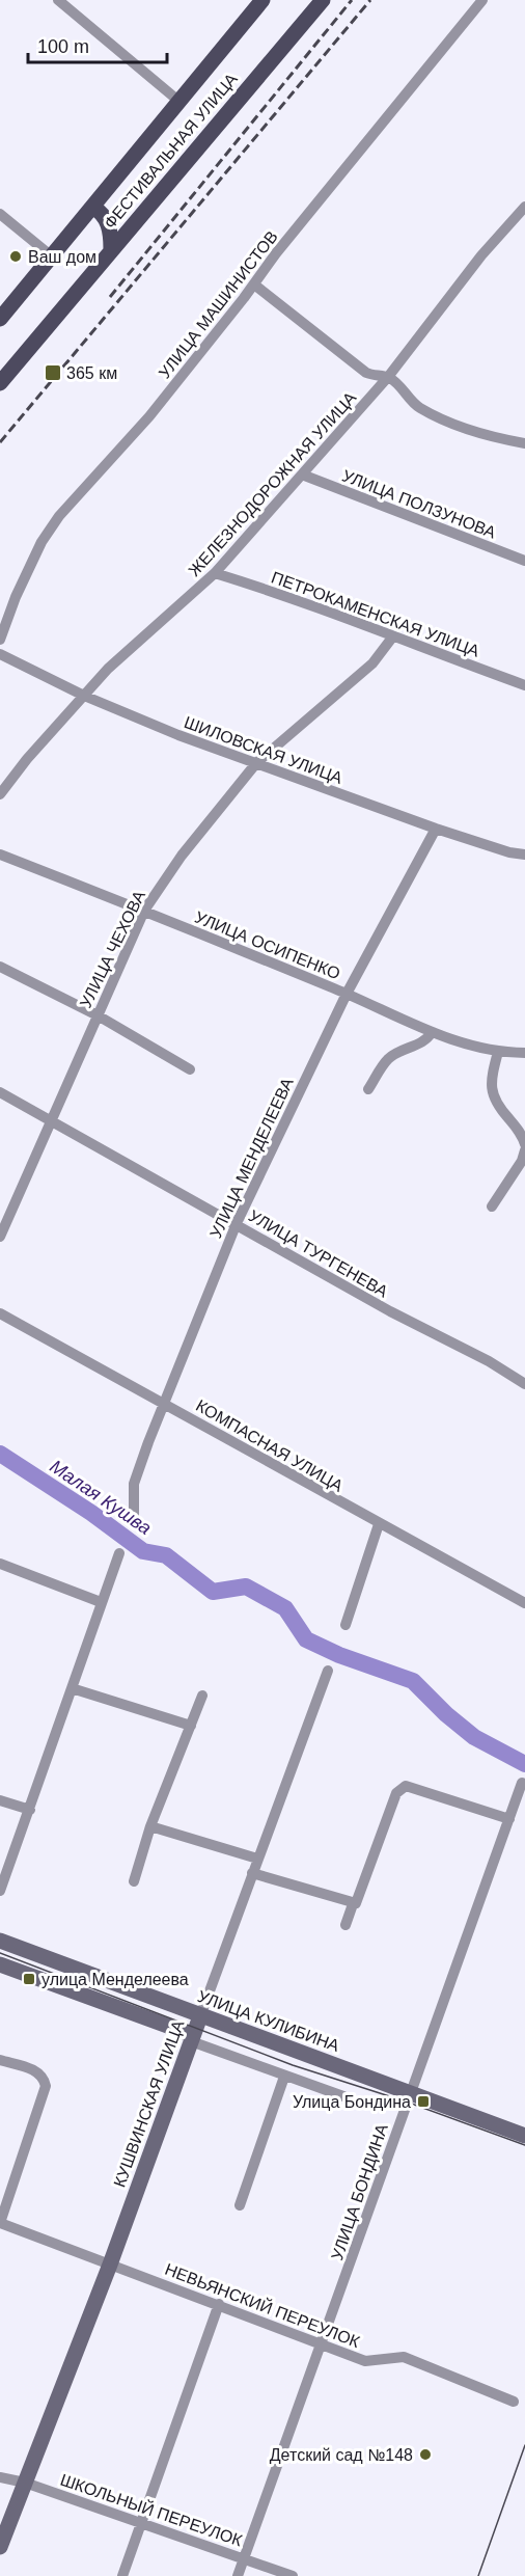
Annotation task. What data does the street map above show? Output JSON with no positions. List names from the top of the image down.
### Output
{
  "streets": {
    "main road": ["ФЕСТИВАЛЬНАЯ УЛИЦА", "УЛИЦА КУЛИБИНА", "КУШВИНСКАЯ УЛИЦА"],
    "street": [
      "УЛИЦА МАШИНИСТОВ",
      "ЖЕЛЕЗНОДОРОЖНАЯ УЛИЦА",
      "УЛИЦА ПОЛЗУНОВА",
      "ПЕТРОКАМЕНСКАЯ УЛИЦА",
      "ШИЛОВСКАЯ УЛИЦА",
      "УЛИЦА ОСИПЕНКО",
      "УЛИЦА ЧЕХОВА",
      "УЛИЦА МЕНДЕЛЕЕВА",
      "УЛИЦА ТУРГЕНЕВА",
      "КОМПАСНАЯ УЛИЦА",
      "УЛИЦА БОНДИНА",
      "НЕВЬЯНСКИЙ ПЕРЕУЛОК",
      "ШКОЛЬНЫЙ ПЕРЕУЛОК"
    ]
  },
  "crossings": [
    ["ЖЕЛЕЗНОДОРОЖНАЯ УЛИЦА", "УЛИЦА ПОЛЗУНОВА"],
    ["ЖЕЛЕЗНОДОРОЖНАЯ УЛИЦА", "ПЕТРОКАМЕНСКАЯ УЛИЦА"],
    ["ЖЕЛЕЗНОДОРОЖНАЯ УЛИЦА", "ШИЛОВСКАЯ УЛИЦА"],
    ["ПЕТРОКАМЕНСКАЯ УЛИЦА", "УЛИЦА ЧЕХОВА"],
    ["ШИЛОВСКАЯ УЛИЦА", "УЛИЦА ЧЕХОВА"],
    ["ШИЛОВСКАЯ УЛИЦА", "УЛИЦА МЕНДЕЛЕЕВА"],
    ["УЛИЦА ОСИПЕНКО", "УЛИЦА ЧЕХОВА"],
    ["УЛИЦА ОСИПЕНКО", "УЛИЦА МЕНДЕЛЕЕВА"],
    ["УЛИЦА ЧЕХОВА", "УЛИЦА ТУРГЕНЕВА"],
    ["УЛИЦА МЕНДЕЛЕЕВА", "УЛИЦА ТУРГЕНЕВА"],
    ["УЛИЦА МЕНДЕЛЕЕВА", "КОМПАСНАЯ УЛИЦА"],
    ["УЛИЦА КУЛИБИНА", "КУШВИНСКАЯ УЛИЦА"],
    ["УЛИЦА КУЛИБИНА", "УЛИЦА БОНДИНА"],
    ["КУШВИНСКАЯ УЛИЦА", "НЕВЬЯНСКИЙ ПЕРЕУЛОК"],
    ["КУШВИНСКАЯ УЛИЦА", "ШКОЛЬНЫЙ ПЕРЕУЛОК"],
    ["УЛИЦА БОНДИНА", "НЕВЬЯНСКИЙ ПЕРЕУЛОК"],
    ["УЛИЦА БОНДИНА", "ШКОЛЬНЫЙ ПЕРЕУЛОК"]
  ],
  "water": ["Малая Кушва"],
  "places": {
    "other": ["Ваш дом", "Детский сад №148"],
    "transit": ["365 км", "улица Менделеева", "Улица Бондина"]
  },
  "scale_bar": "100 m"
}
